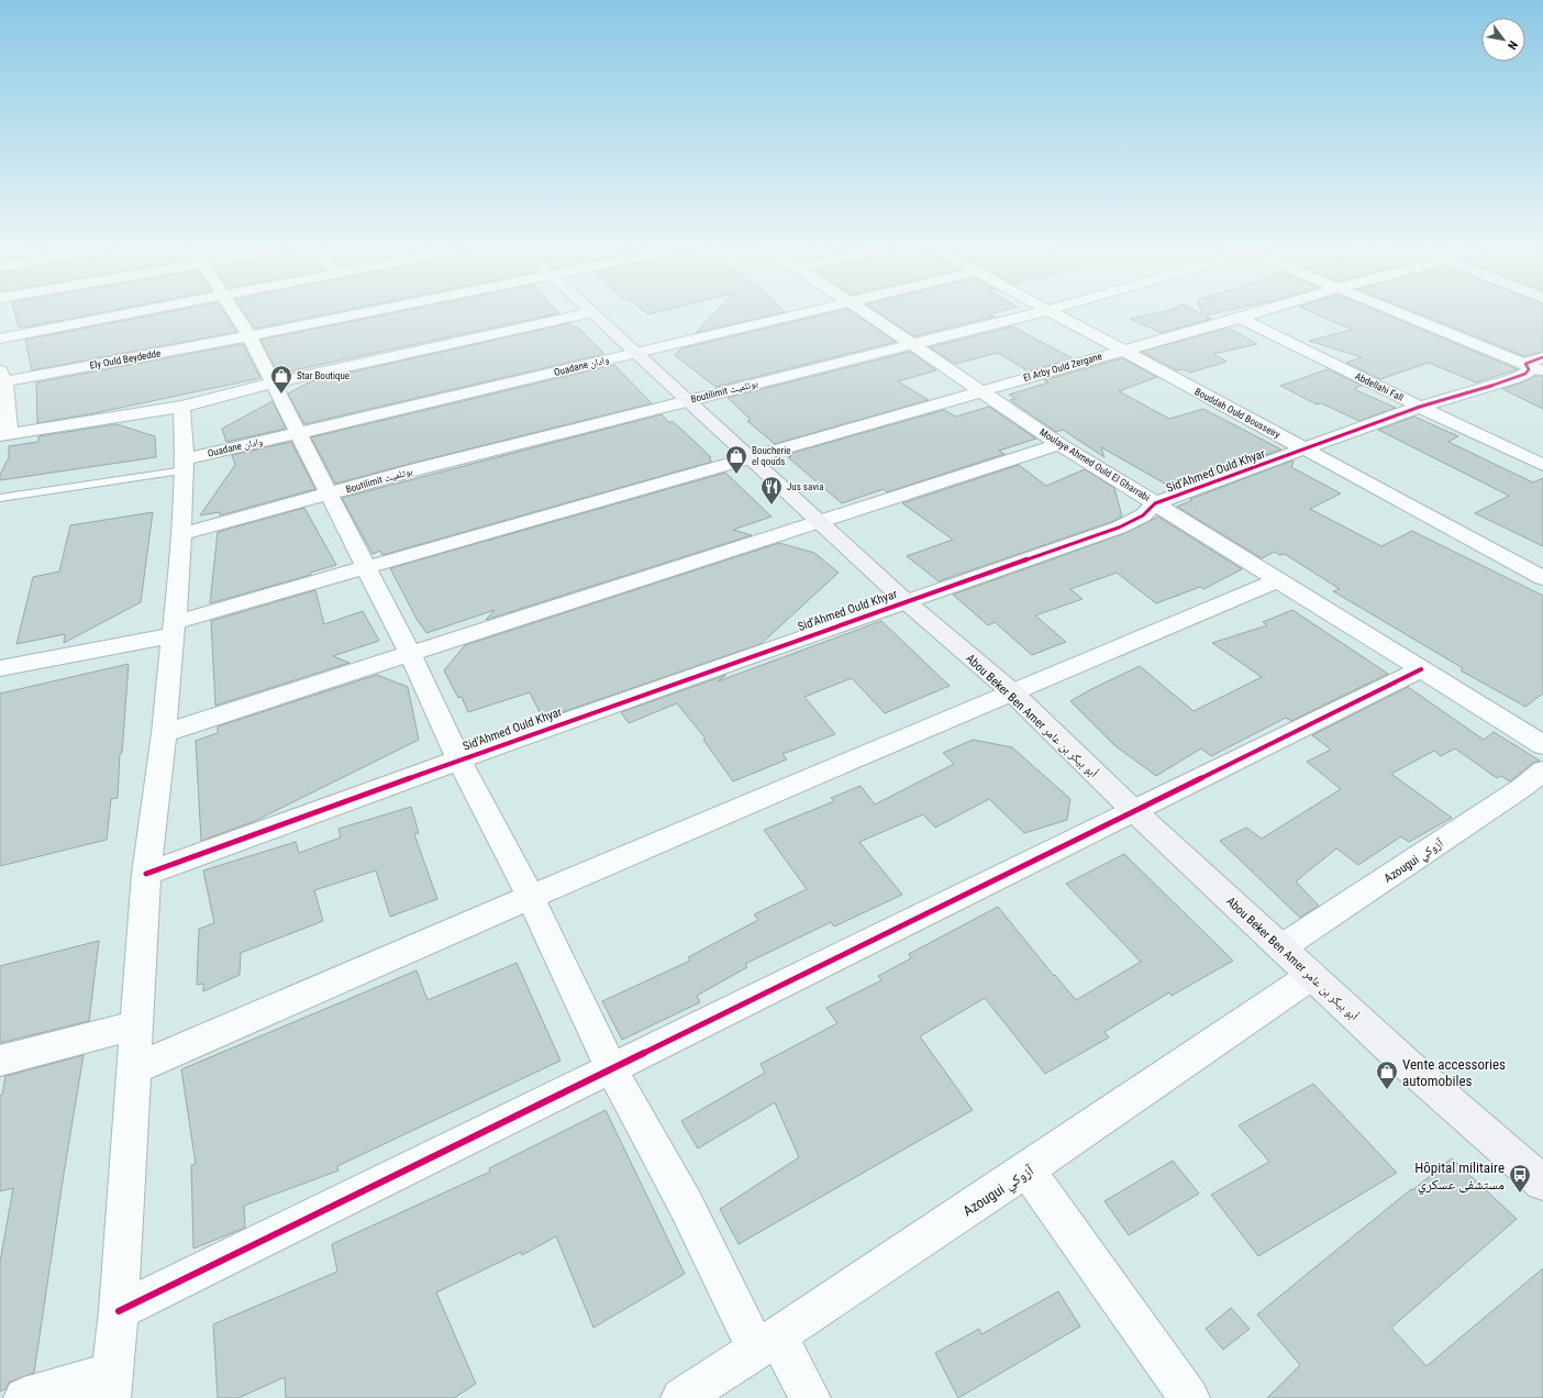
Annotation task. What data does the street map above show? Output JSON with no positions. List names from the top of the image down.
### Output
{
  "streets": {
    "street": [
      "Ely Ould Beydedde",
      "Ouadane وادان",
      "El Arby Ould Zergane",
      "Abdellahi Fall",
      "Boutilimit بوتلميت",
      "Bouddah Ould Bousseiry",
      "Moulaye Ahmed Ould El Gharrabi",
      "Sid'Ahmed Ould Khyar",
      "Abou Beker Ben Amer أبو بيكر بن عامر",
      "Azougui آزوكي"
    ]
  },
  "crossings": [
    ["Ouadane وادان", "Abou Beker Ben Amer أبو بيكر بن عامر"],
    ["El Arby Ould Zergane", "Abdellahi Fall"],
    ["El Arby Ould Zergane", "Bouddah Ould Bousseiry"],
    ["El Arby Ould Zergane", "Moulaye Ahmed Ould El Gharrabi"],
    ["El Arby Ould Zergane", "Abou Beker Ben Amer أبو بيكر بن عامر"],
    ["Abdellahi Fall", "Sid'Ahmed Ould Khyar"],
    ["Boutilimit بوتلميت", "Moulaye Ahmed Ould El Gharrabi"],
    ["Boutilimit بوتلميت", "Abou Beker Ben Amer أبو بيكر بن عامر"],
    ["Bouddah Ould Bousseiry", "Sid'Ahmed Ould Khyar"],
    ["Moulaye Ahmed Ould El Gharrabi", "Sid'Ahmed Ould Khyar"],
    ["Sid'Ahmed Ould Khyar", "Abou Beker Ben Amer أبو بيكر بن عامر"],
    ["Abou Beker Ben Amer أبو بيكر بن عامر", "Azougui آزوكي"]
  ],
  "places": {
    "shop": ["Star Boutique", "Boucherie el qouds", "Vente accessories automobiles"],
    "restaurant": ["Jus savia"],
    "bus stop": ["Hôpital militaire مستشفى عسكري"]
  },
  "north": "bottom right"
}
